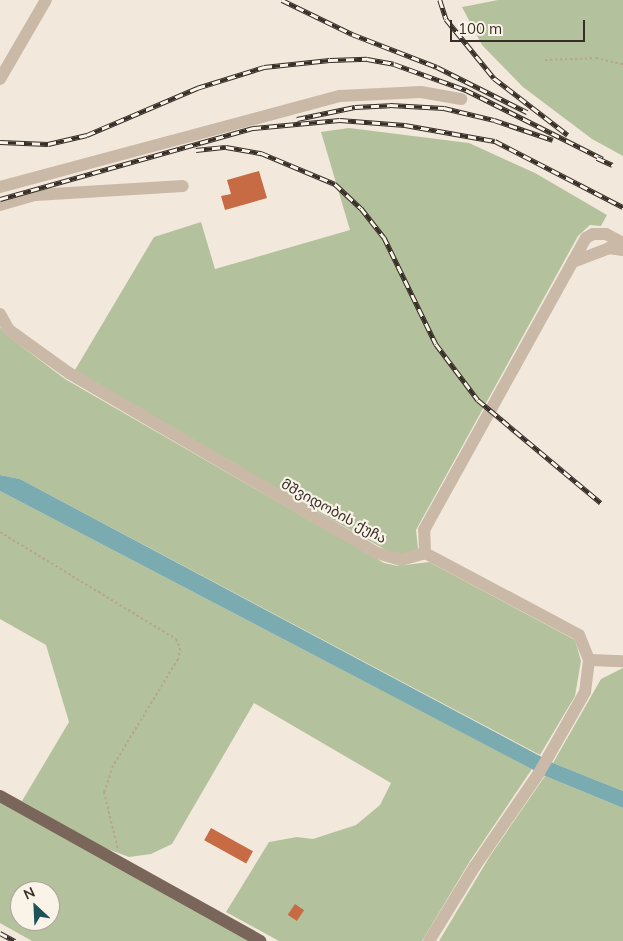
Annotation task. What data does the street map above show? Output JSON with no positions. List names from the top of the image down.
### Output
{
  "streets": {
    "street": ["მშვიდობის ქუჩა"]
  },
  "scale_bar": "100 m",
  "north": "top left"
}
